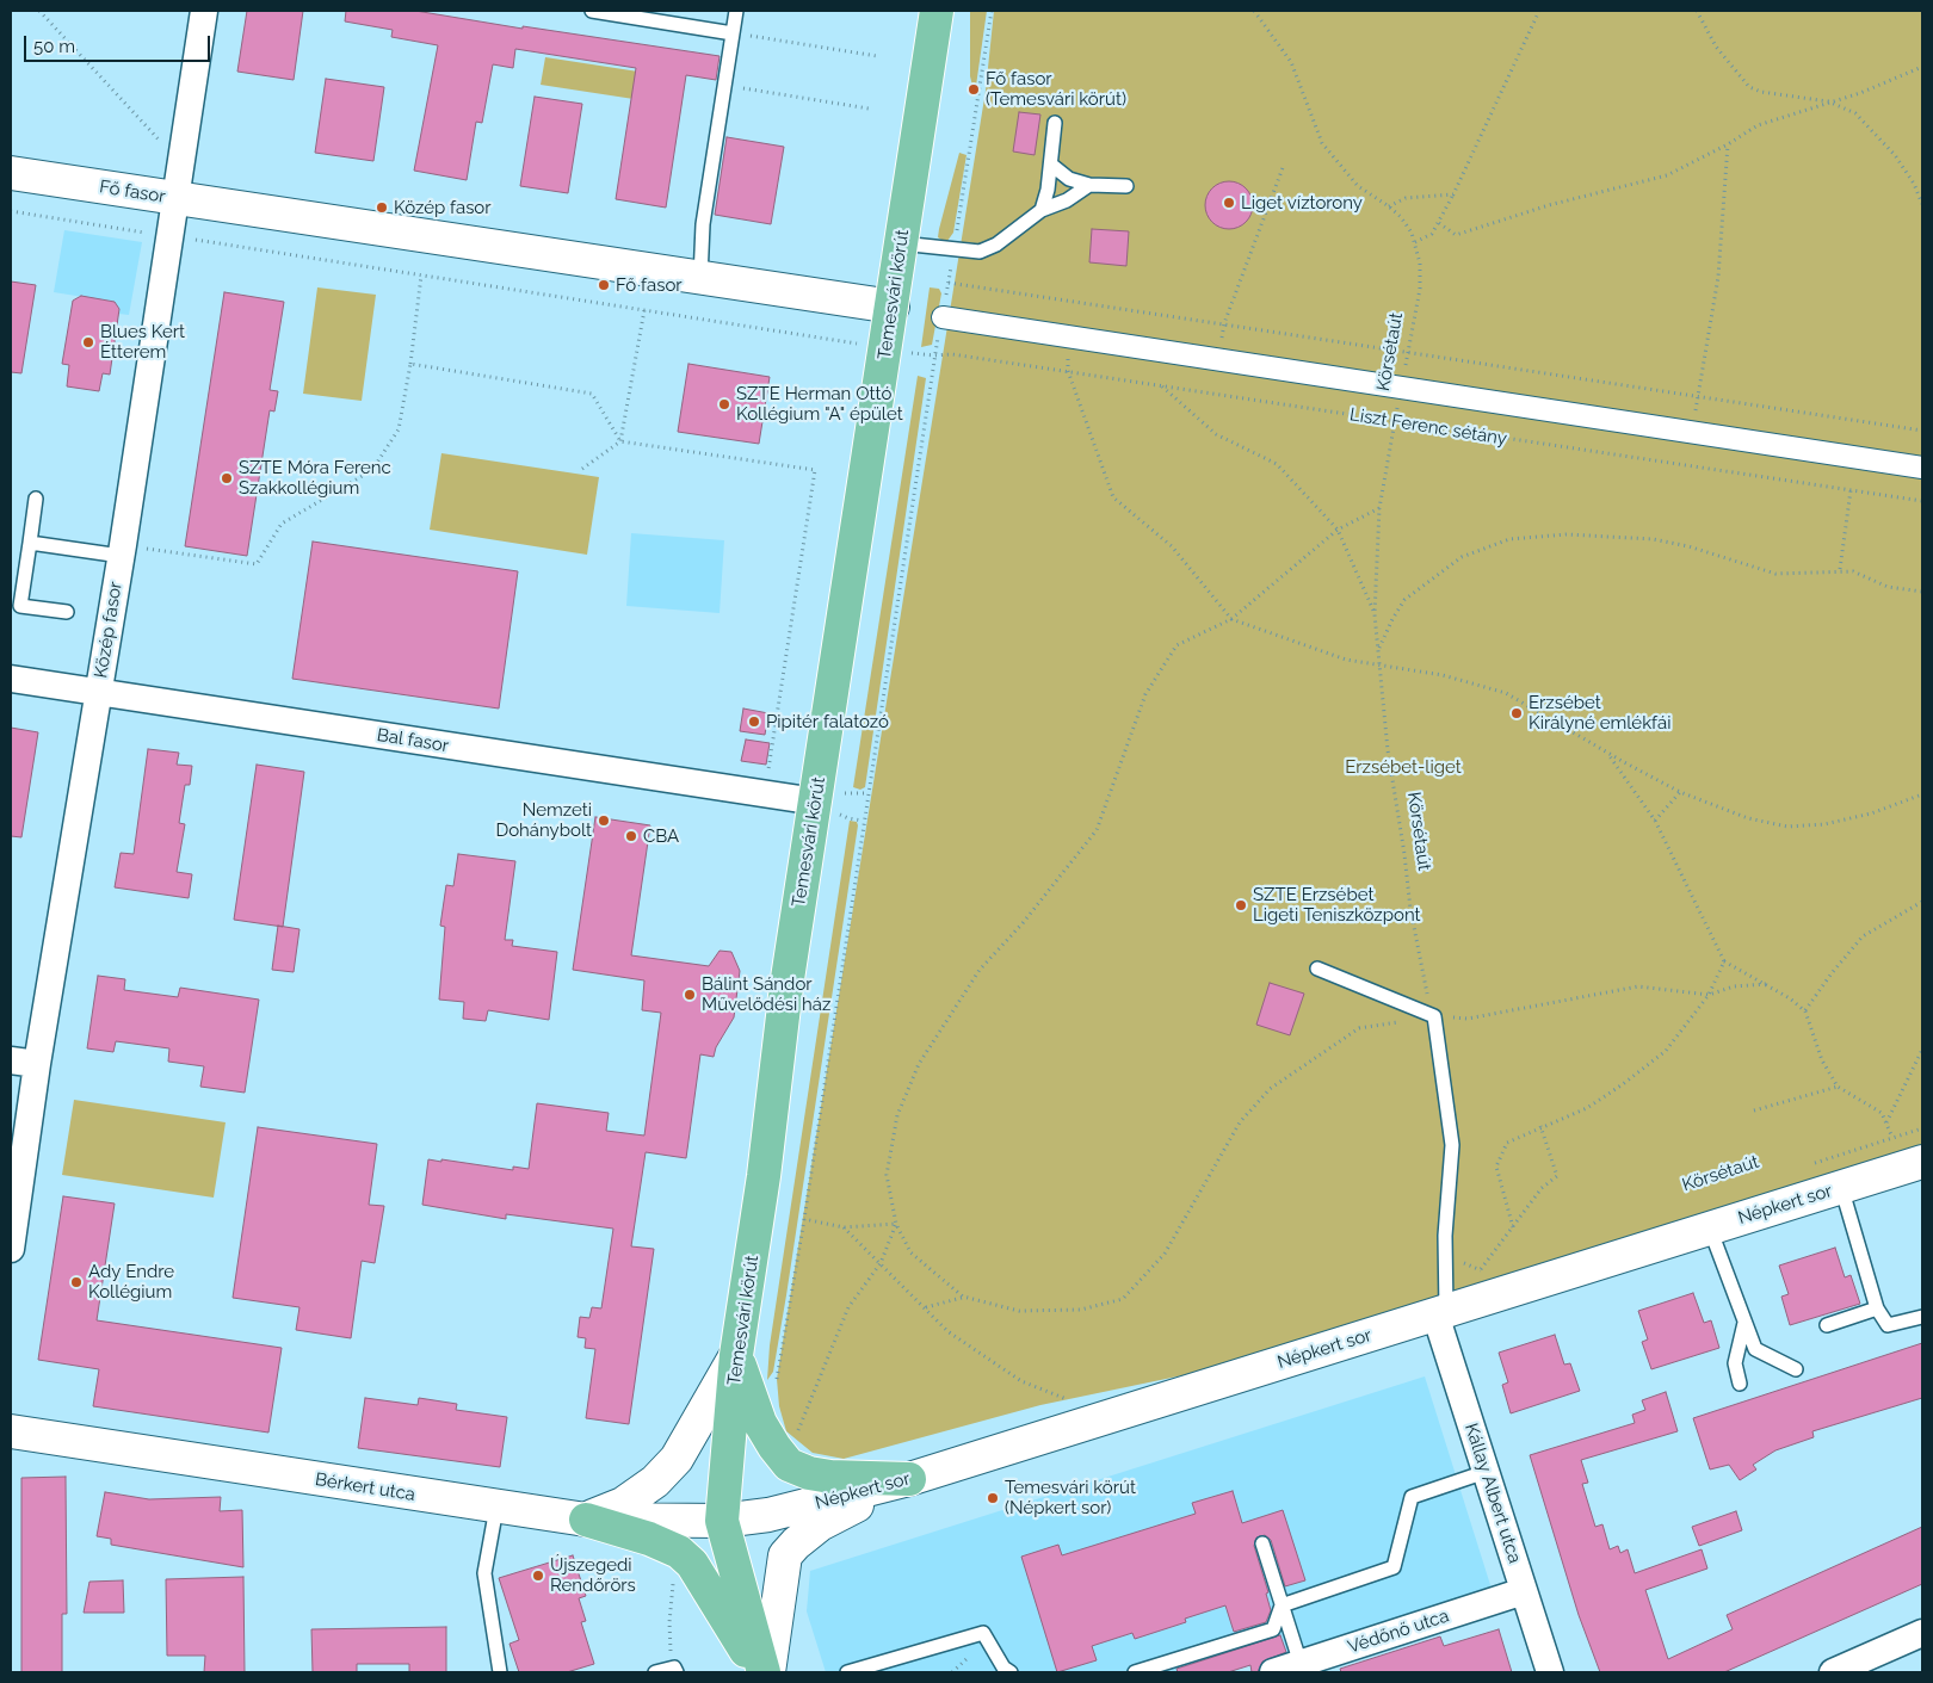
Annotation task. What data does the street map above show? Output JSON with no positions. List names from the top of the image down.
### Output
{
  "streets": {
    "main road": ["Temesvári körút"],
    "street": [
      "Fő fasor",
      "Liszt Ferenc sétány",
      "Közép fasor",
      "Bal fasor",
      "Népkert sor",
      "Bérkert utca",
      "Kállay Albert utca",
      "Védőnő utca"
    ],
    "path": ["Körsétaút"]
  },
  "crossings": [
    ["Fő fasor", "Temesvári körút"],
    ["Fő fasor", "Közép fasor"],
    ["Temesvári körút", "Bal fasor"],
    ["Temesvári körút", "Népkert sor"],
    ["Temesvári körút", "Bérkert utca"],
    ["Körsétaút", "Liszt Ferenc sétány"],
    ["Közép fasor", "Bal fasor"],
    ["Népkert sor", "Bérkert utca"],
    ["Népkert sor", "Kállay Albert utca"],
    ["Kállay Albert utca", "Védőnő utca"]
  ],
  "parks": ["Erzsébet-liget"],
  "places": [
    "Fő fasor (Temesvári körút)",
    "Liget víztorony",
    "Közép fasor",
    "Fő fasor",
    "Blues Kert Étterem",
    "SZTE Herman Ottó Kollégium \"A\" épület",
    "SZTE Móra Ferenc Szakkollégium",
    "Erzsébet Királyné emlékfái",
    "Pipitér falatozó",
    "Nemzeti Dohánybolt",
    "CBA",
    "SZTE Erzsébet Ligeti Teniszközpont",
    "Bálint Sándor Művelődési ház",
    "Ady Endre Kollégium",
    "Temesvári körút (Népkert sor)",
    "Újszegedi Rendőrörs"
  ],
  "scale_bar": "50 m"
}
